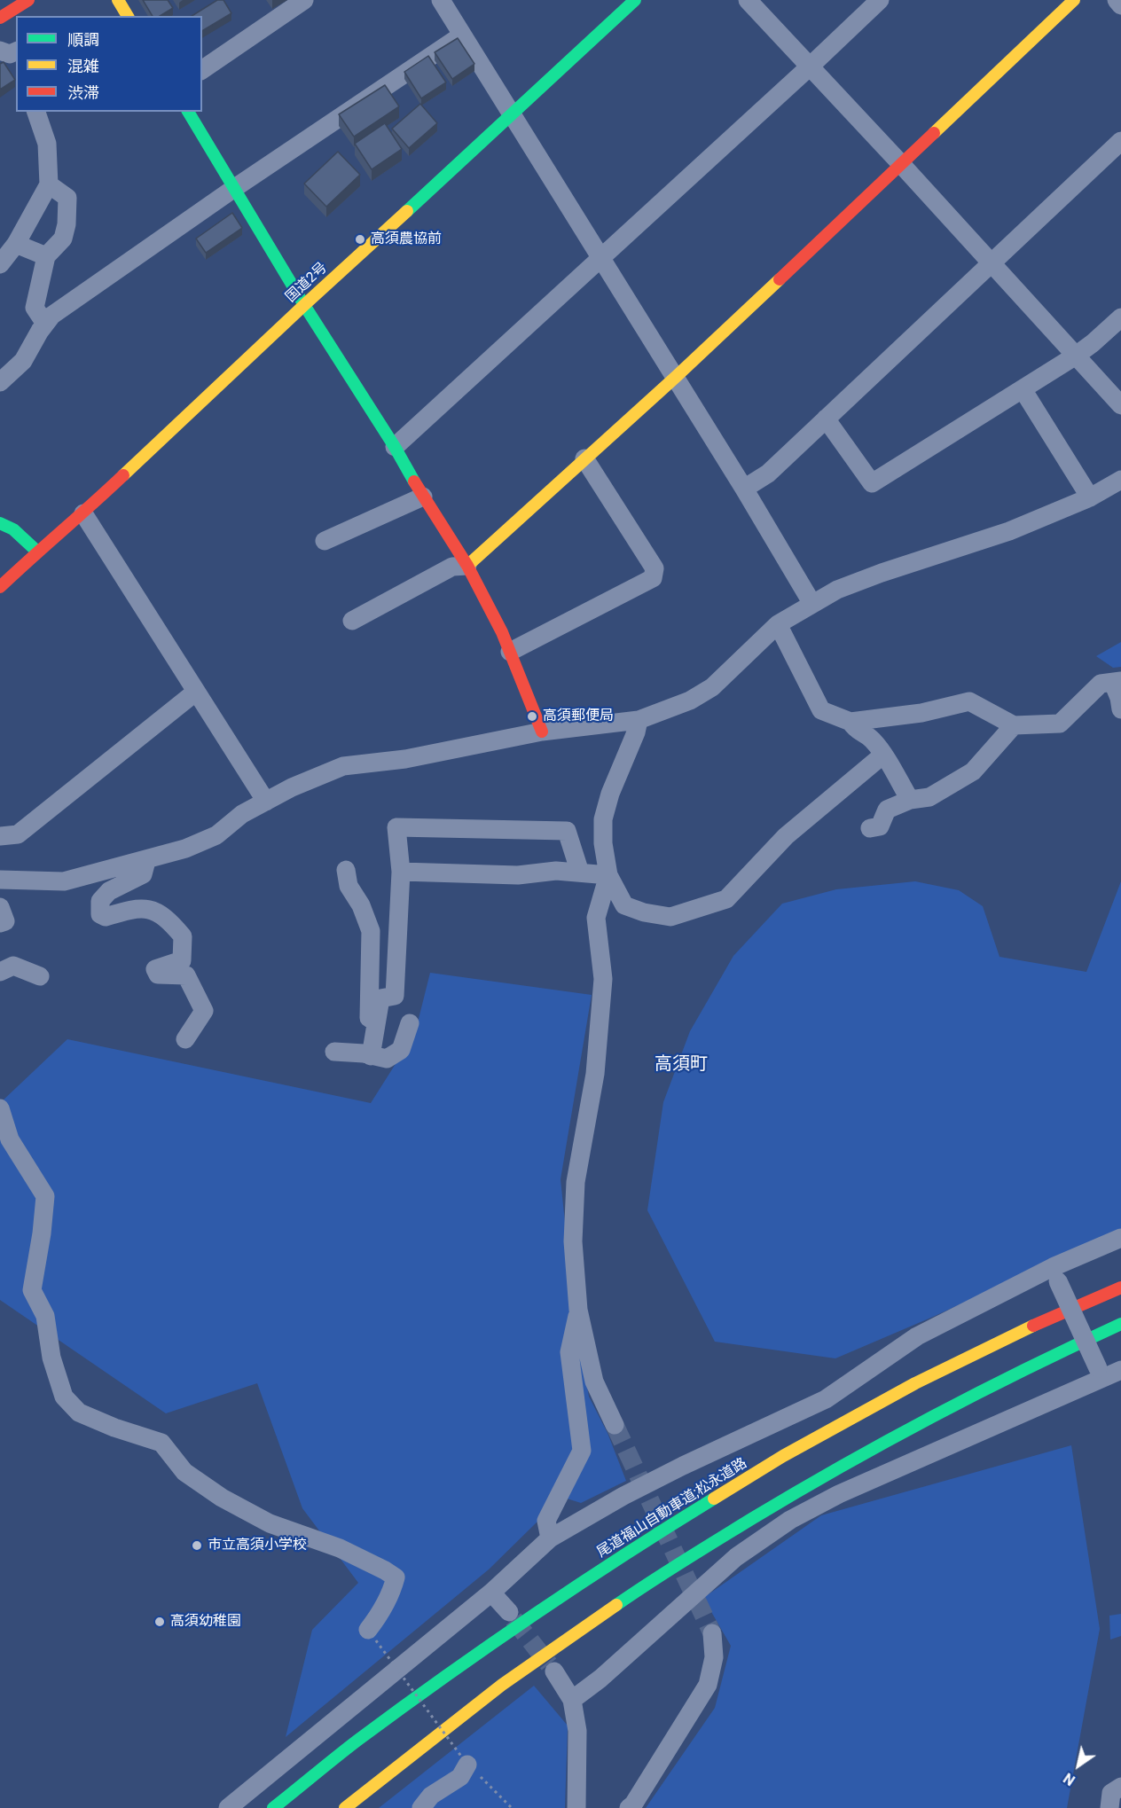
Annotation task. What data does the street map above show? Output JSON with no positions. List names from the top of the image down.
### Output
{
  "streets": {
    "main road": ["国道2号", "尾道福山自動車道;松永道路"]
  },
  "districts": ["高須町"],
  "places": [
    "高須農協前",
    "高須郵便局",
    "市立高須小学校",
    "高須幼稚園"
  ],
  "legend": ["順調", "混雑", "渋滞"],
  "north": "bottom left"
}
